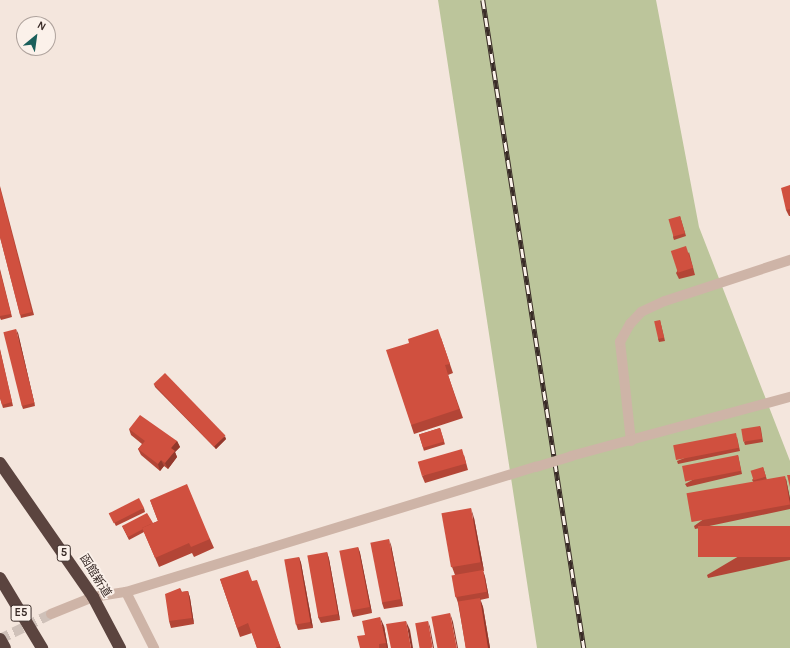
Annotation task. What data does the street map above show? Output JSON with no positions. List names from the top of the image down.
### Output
{
  "streets": {
    "highway": ["5", "函館新道", "E5"]
  },
  "north": "top right"
}
